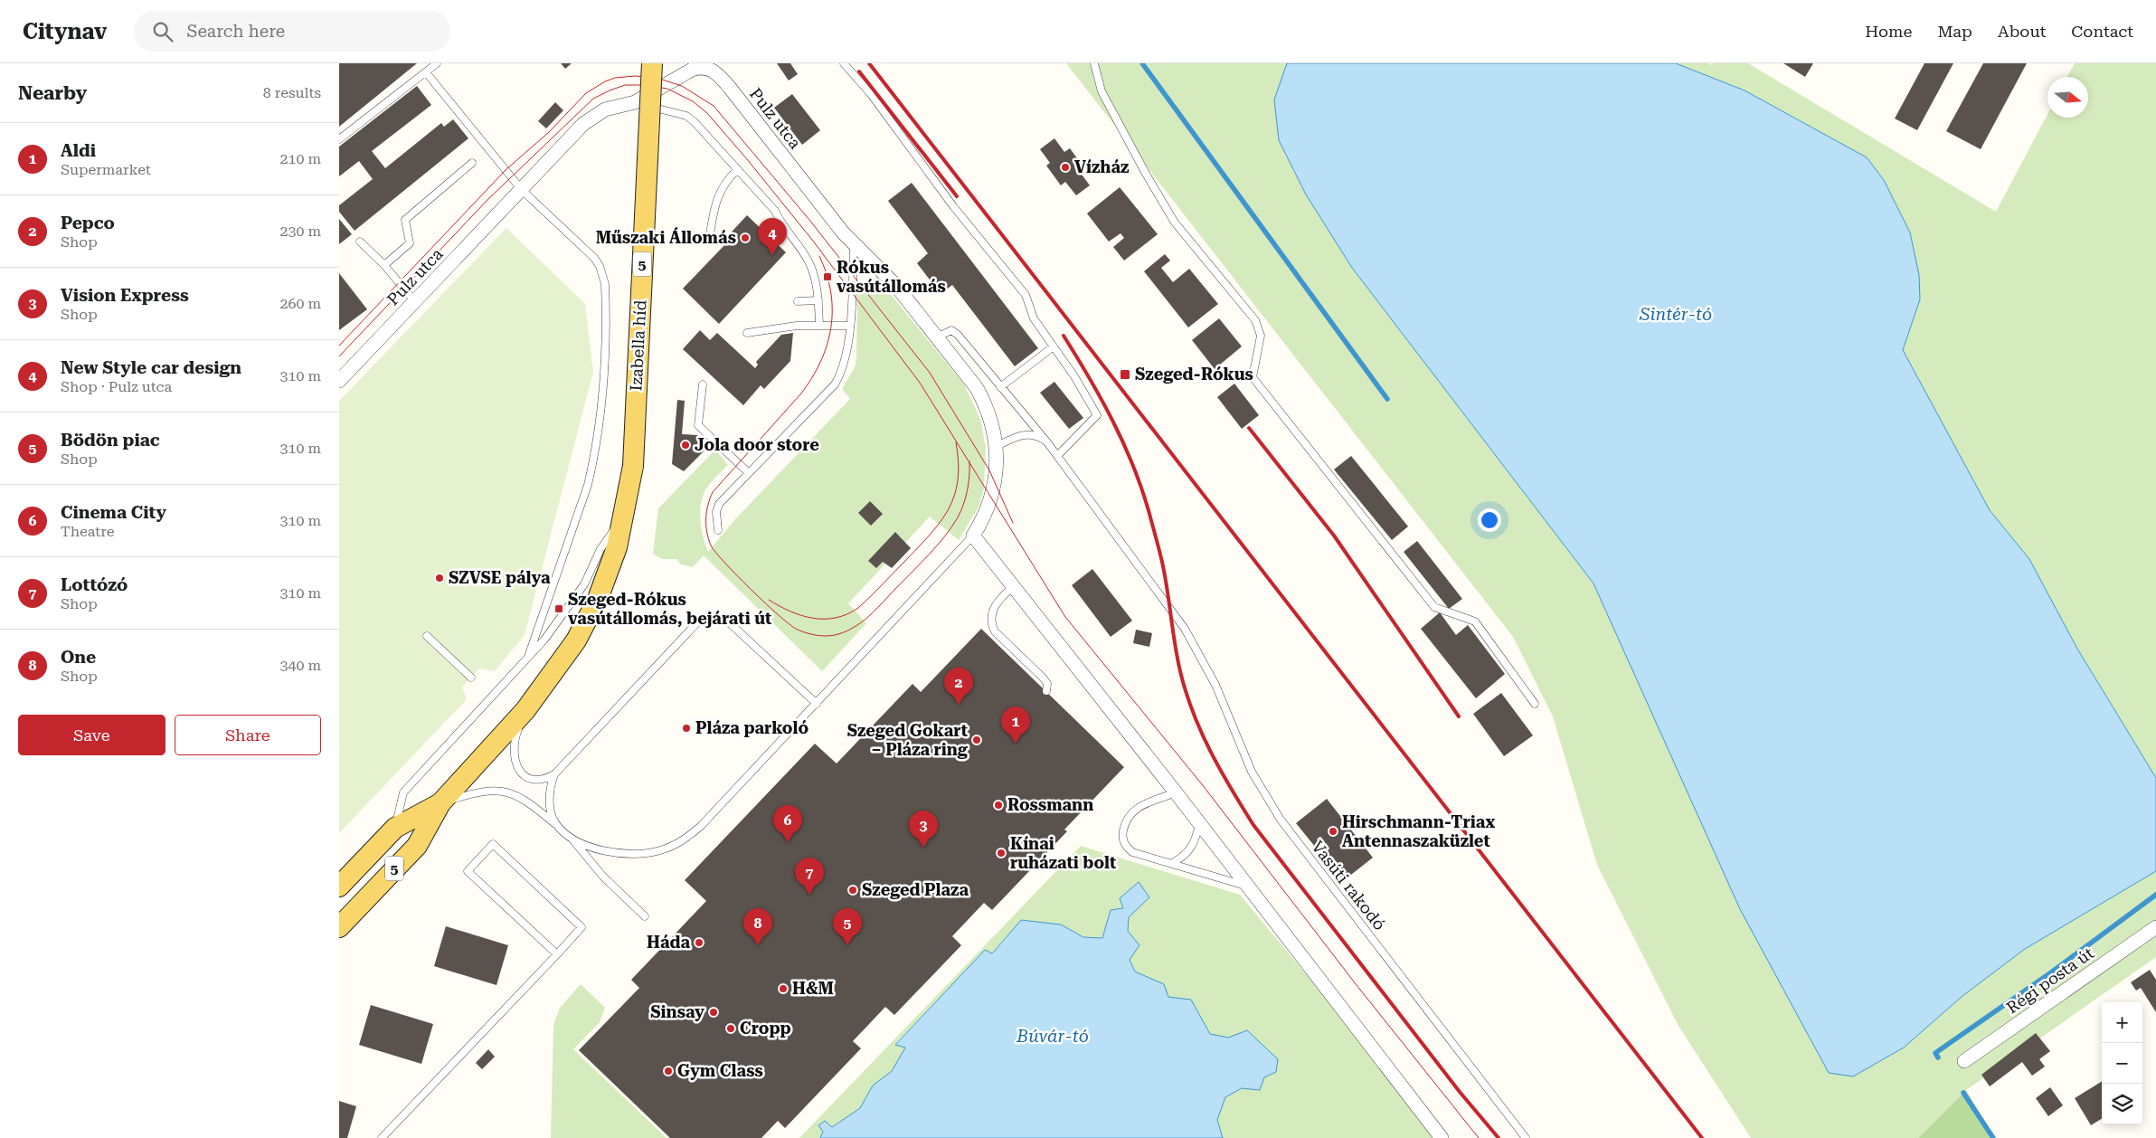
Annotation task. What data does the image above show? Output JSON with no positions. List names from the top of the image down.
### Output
{
  "streets": {
    "main road": ["5", "Izabella híd"],
    "street": ["Pulz utca", "Régi posta út"],
    "lane": ["Vasúti rakodó"]
  },
  "crossings": [
    ["Pulz utca", "Vasúti rakodó"],
    ["5", "Izabella híd"]
  ],
  "water": ["Sintér-tó", "Búvár-tó"],
  "places": {
    "other": [
      "Vízház",
      "Műszaki Állomás",
      "Jola door store",
      "SZVSE pálya",
      "Pláza parkoló",
      "Szeged Gokart – Pláza ring",
      "Rossmann",
      "Hirschmann-Triax Antennaszaküzlet",
      "Kínai ruházati bolt",
      "Szeged Plaza",
      "Háda",
      "H&M",
      "Sinsay",
      "Cropp",
      "Gym Class"
    ],
    "transit": ["Rókus vasútállomás", "Szeged-Rókus", "Szeged-Rókus vasútállomás, bejárati út"]
  },
  "north": "right",
  "page": {
    "header": "Citynav",
    "search": "Search here",
    "nav": [
      "Home",
      "Map",
      "About",
      "Contact"
    ],
    "heading": ["Nearby", "8 results"],
    "list": [
      {
        "mark": "1",
        "name": "Aldi",
        "note": "Supermarket",
        "value": "210 m"
      },
      {
        "mark": "2",
        "name": "Pepco",
        "note": "Shop",
        "value": "230 m"
      },
      {
        "mark": "3",
        "name": "Vision Express",
        "note": "Shop",
        "value": "260 m"
      },
      {
        "mark": "4",
        "name": "New Style car design",
        "note": "Shop · Pulz utca",
        "value": "310 m"
      },
      {
        "mark": "5",
        "name": "Bödön piac",
        "note": "Shop",
        "value": "310 m"
      },
      {
        "mark": "6",
        "name": "Cinema City",
        "note": "Theatre",
        "value": "310 m"
      },
      {
        "mark": "7",
        "name": "Lottózó",
        "note": "Shop",
        "value": "310 m"
      },
      {
        "mark": "8",
        "name": "One",
        "note": "Shop",
        "value": "340 m"
      }
    ],
    "pins": [
      "4",
      "2",
      "1",
      "6",
      "3",
      "7",
      "5",
      "8"
    ],
    "buttons": ["Save", "Share"],
    "map_buttons": ["+", "−"]
  }
}
